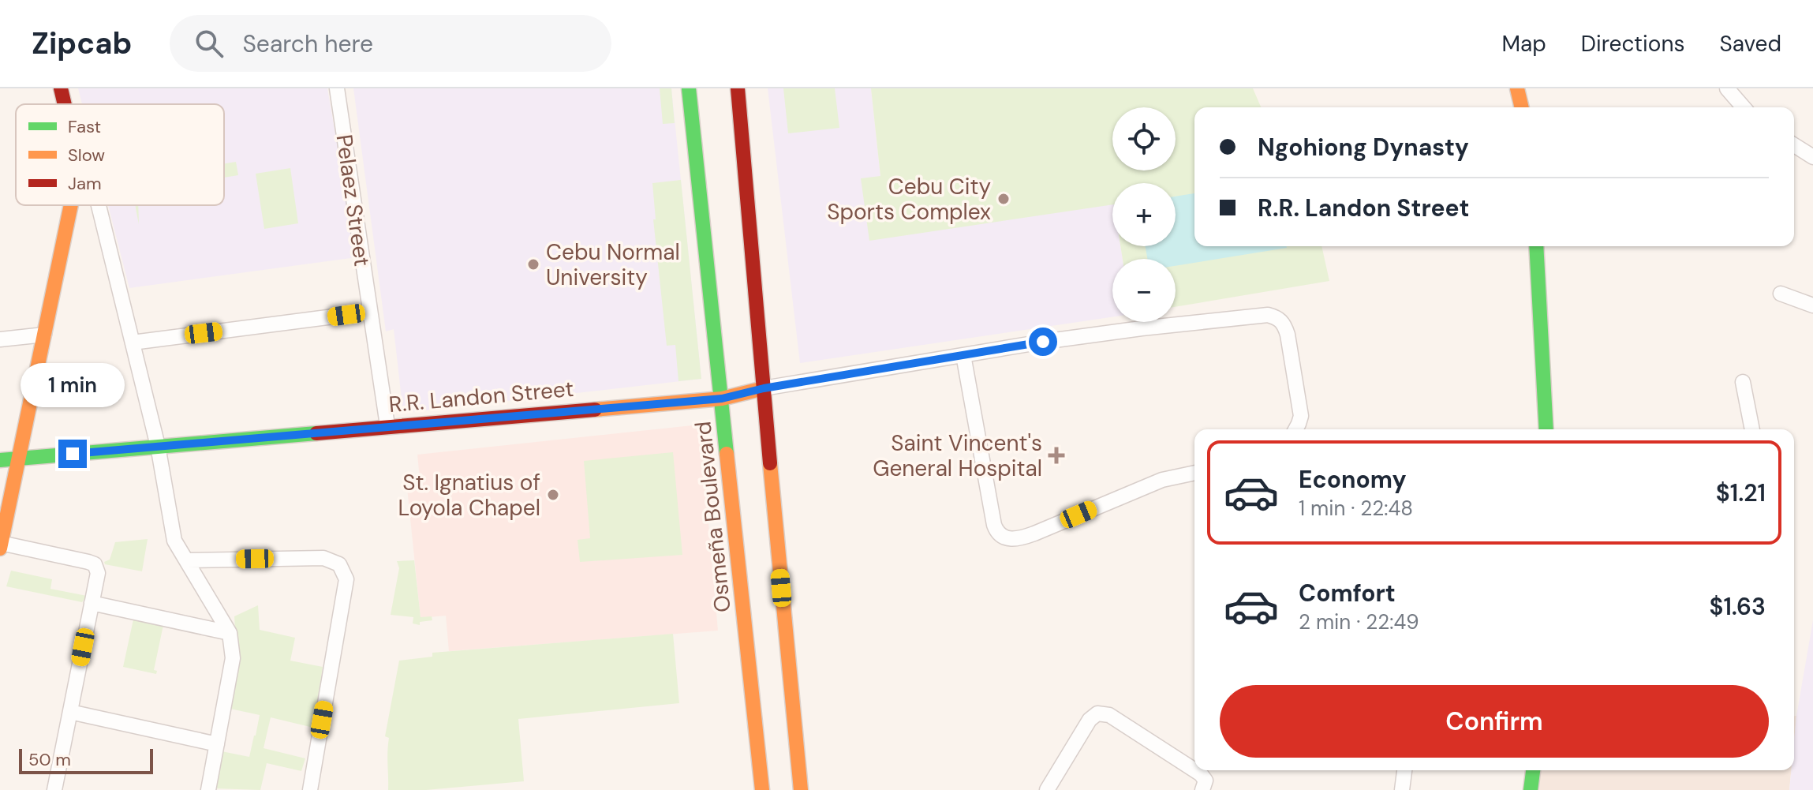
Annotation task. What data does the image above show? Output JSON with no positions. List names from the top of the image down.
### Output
{
  "streets": {
    "street": ["Pelaez Street", "R.R. Landon Street", "Osmeña Boulevard"]
  },
  "crossings": [
    ["Pelaez Street", "R.R. Landon Street"],
    ["R.R. Landon Street", "Osmeña Boulevard"]
  ],
  "places": {
    "other": ["Cebu City Sports Complex", "Cebu Normal University", "St. Ignatius of Loyola Chapel"],
    "health": ["Saint Vincent's General Hospital"]
  },
  "legend": ["Fast", "Slow", "Jam"],
  "scale_bar": "50 m",
  "page": {
    "header": "Zipcab",
    "search": "Search here",
    "nav": ["Map", "Directions", "Saved"],
    "map_buttons": ["+", "−"],
    "banner": ["Ngohiong Dynasty", "R.R. Landon Street"],
    "bubble": "1 min",
    "list": [
      {
        "name": "Economy",
        "note": "1 min · 22:48",
        "value": "$1.21"
      },
      {
        "name": "Comfort",
        "note": "2 min · 22:49",
        "value": "$1.63"
      }
    ],
    "buttons": "Confirm",
    "scale": "50 m"
  }
}
